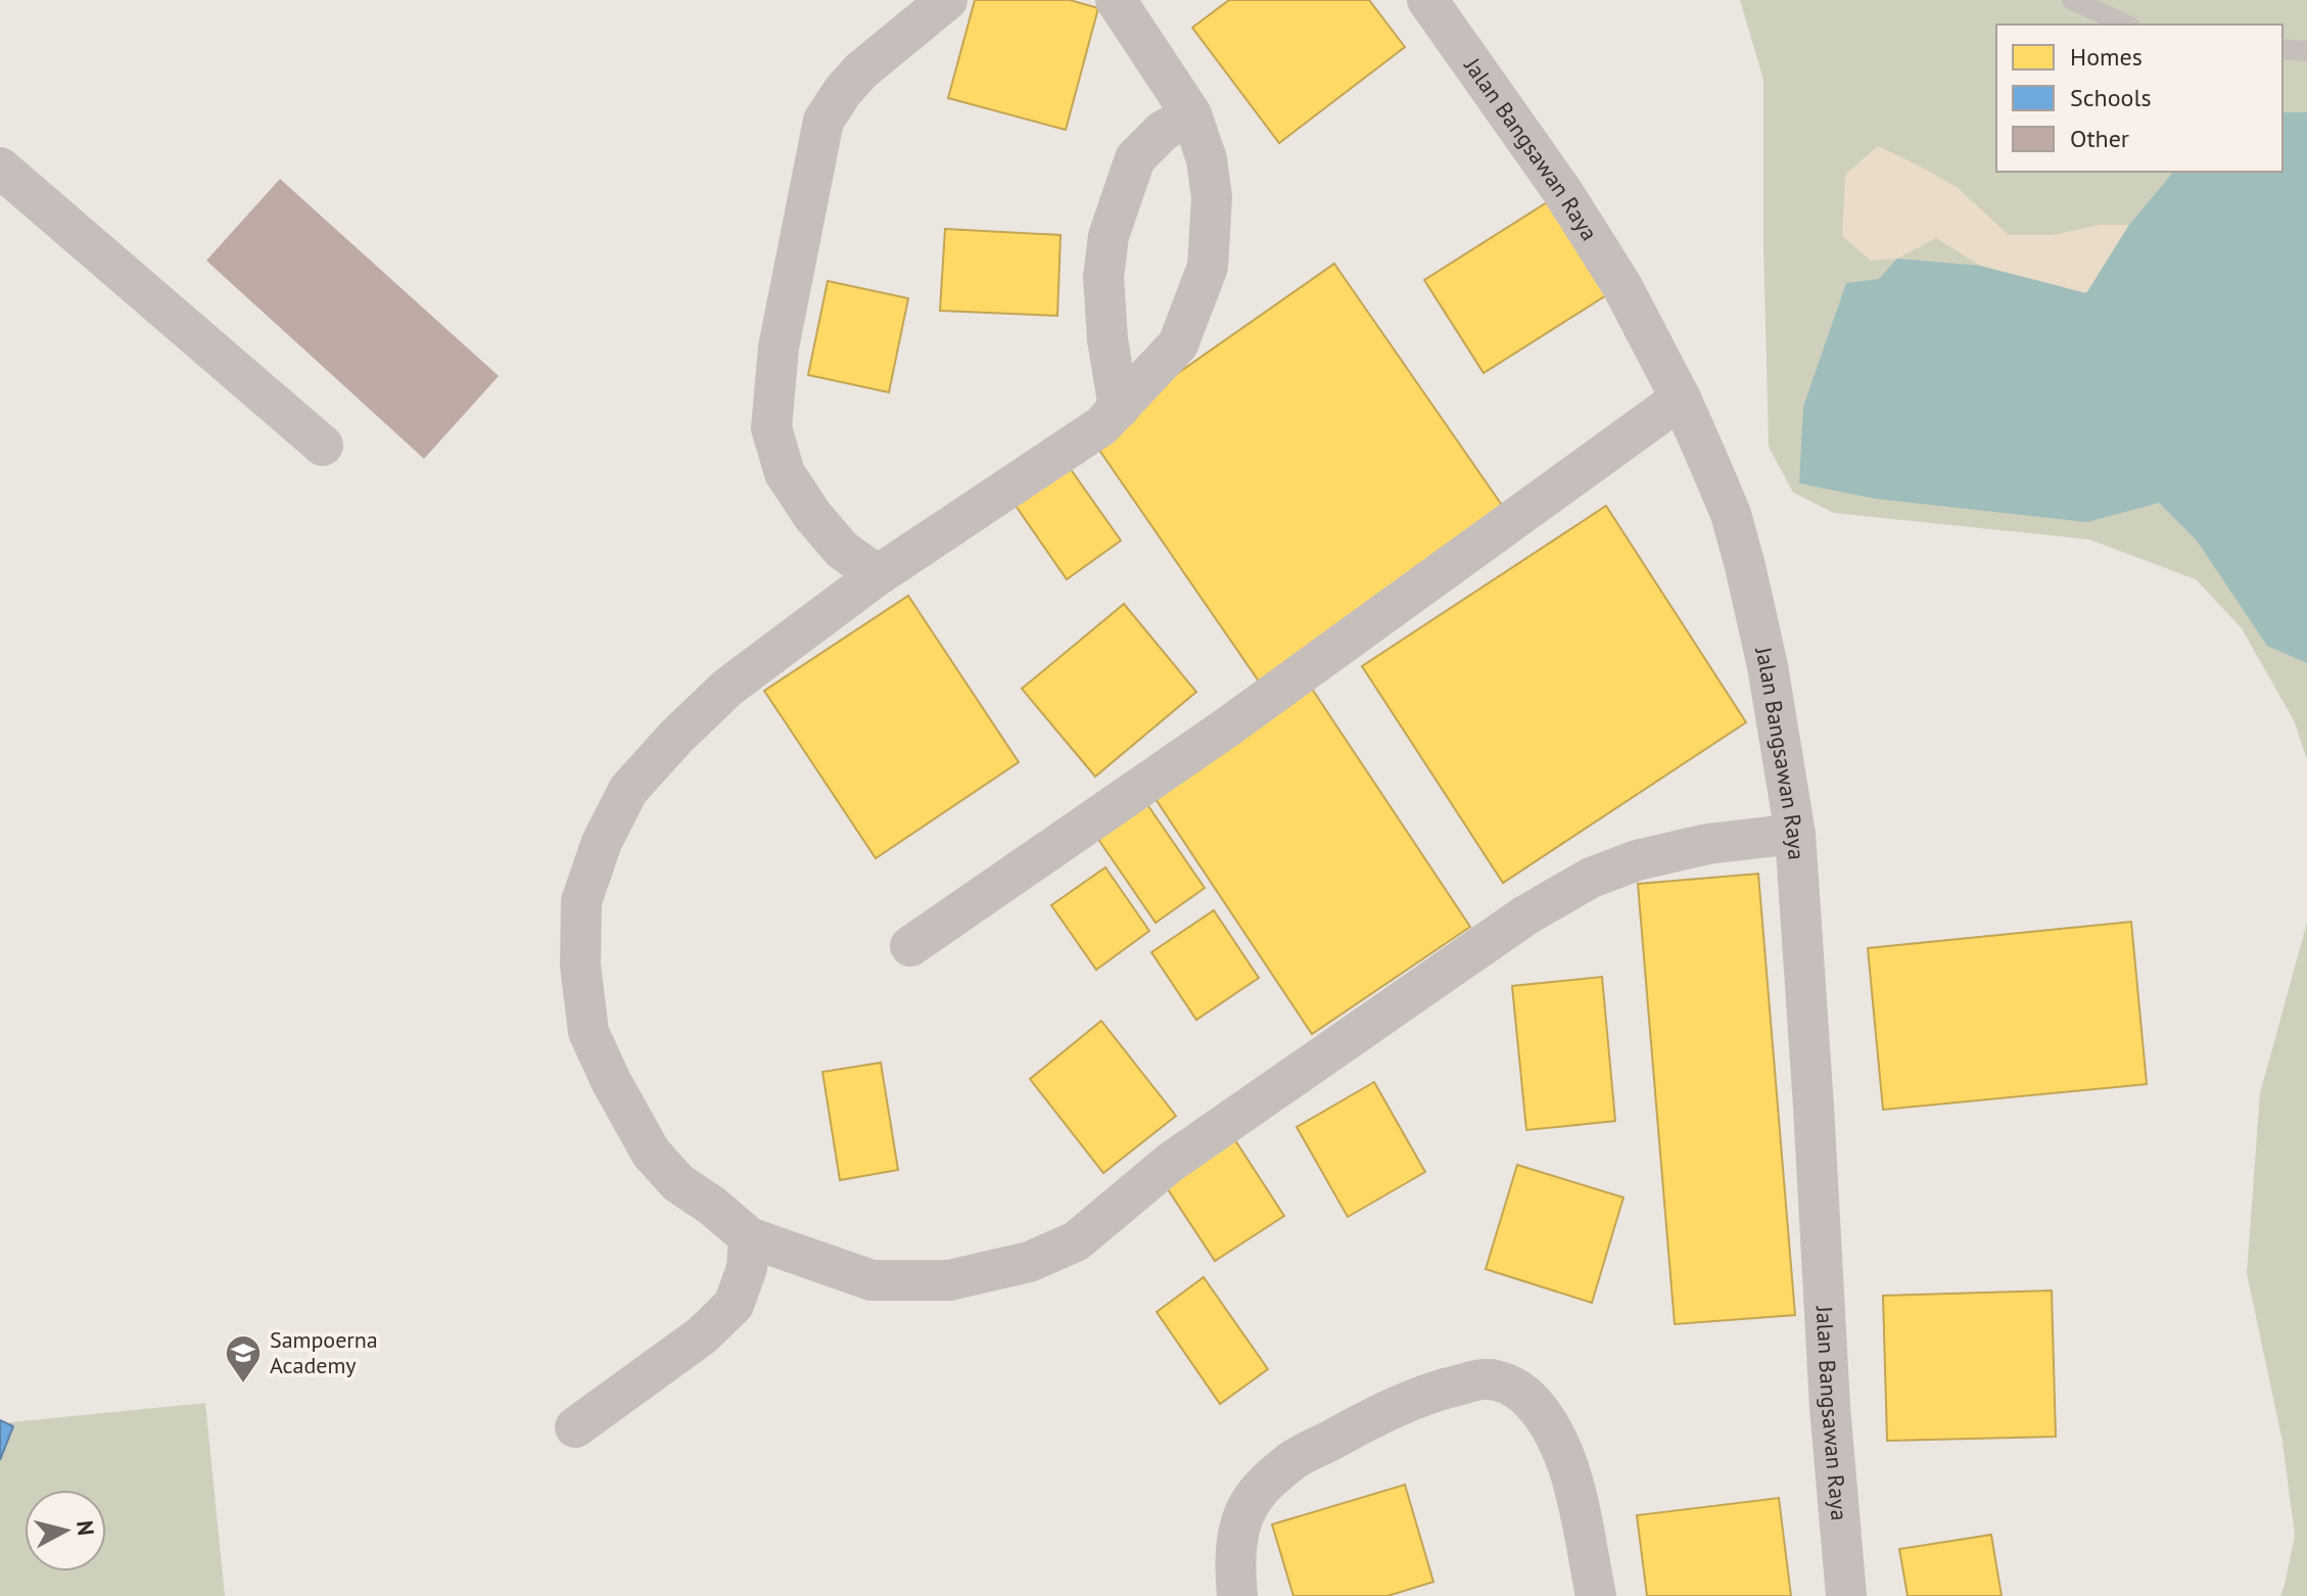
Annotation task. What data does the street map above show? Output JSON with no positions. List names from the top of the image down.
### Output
{
  "streets": {
    "street": ["Jalan Bangsawan Raya"]
  },
  "places": {
    "school or university": ["Sampoerna Academy"]
  },
  "legend": ["Homes", "Schools", "Other"],
  "north": "right"
}
